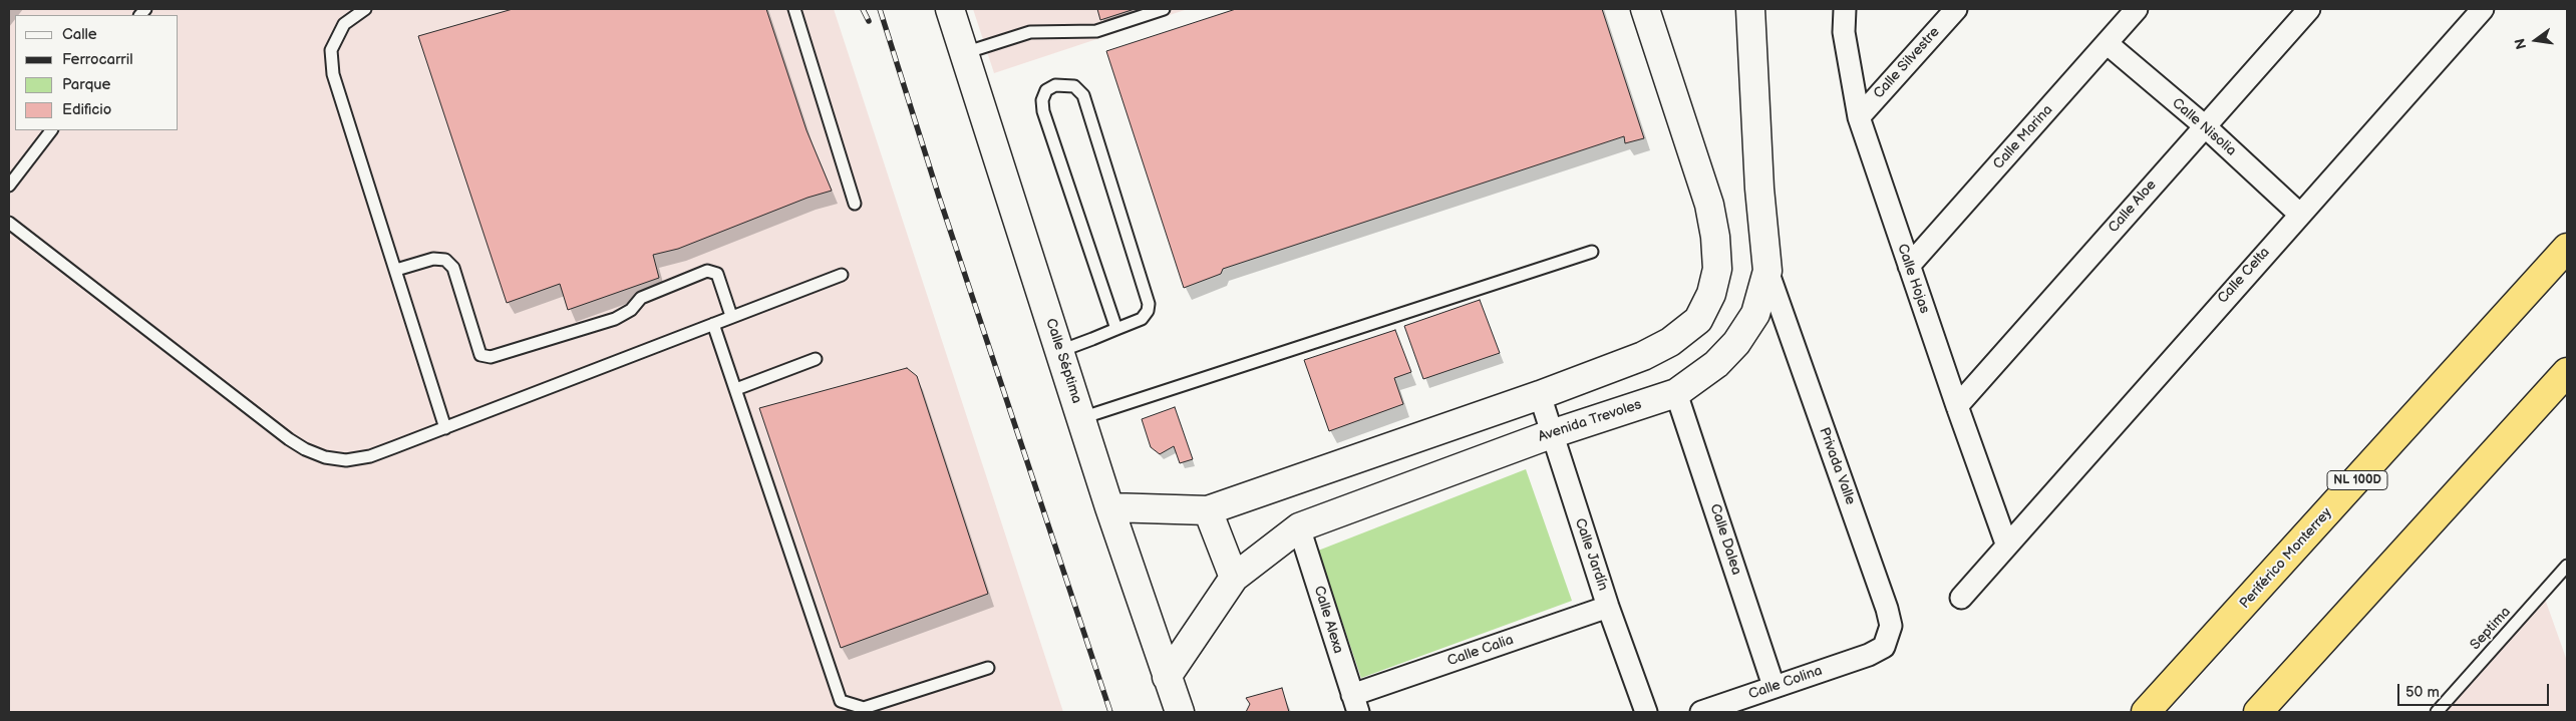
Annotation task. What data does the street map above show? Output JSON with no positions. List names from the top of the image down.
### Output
{
  "streets": {
    "highway": ["NL 100D", "Periférico Monterrey"],
    "street": [
      "Calle Silvestre",
      "Calle Nisolia",
      "Calle Marina",
      "Calle Aloe",
      "Calle Celta",
      "Calle Hojas",
      "Calle Séptima",
      "Avenida Trevoles",
      "Privada Valle",
      "Calle Dalea",
      "Calle Jardín",
      "Calle Alexa",
      "Calle Calia",
      "Calle Colina"
    ],
    "lane": ["Septima"]
  },
  "crossings": [
    ["Calle Silvestre", "Calle Hojas"],
    ["Calle Nisolia", "Calle Marina"],
    ["Calle Nisolia", "Calle Aloe"],
    ["Calle Nisolia", "Calle Celta"],
    ["Calle Marina", "Calle Hojas"],
    ["Calle Aloe", "Calle Hojas"],
    ["Calle Celta", "Calle Hojas"],
    ["Calle Séptima", "Avenida Trevoles"],
    ["Avenida Trevoles", "Privada Valle"],
    ["Avenida Trevoles", "Calle Dalea"],
    ["Avenida Trevoles", "Calle Jardín"],
    ["Avenida Trevoles", "Calle Alexa"],
    ["Privada Valle", "Calle Colina"],
    ["Calle Dalea", "Calle Colina"],
    ["Calle Jardín", "Calle Calia"],
    ["Calle Alexa", "Calle Calia"]
  ],
  "legend": [
    "Calle",
    "Ferrocarril",
    "Parque",
    "Edificio"
  ],
  "scale_bar": "50 m",
  "north": "left"
}
